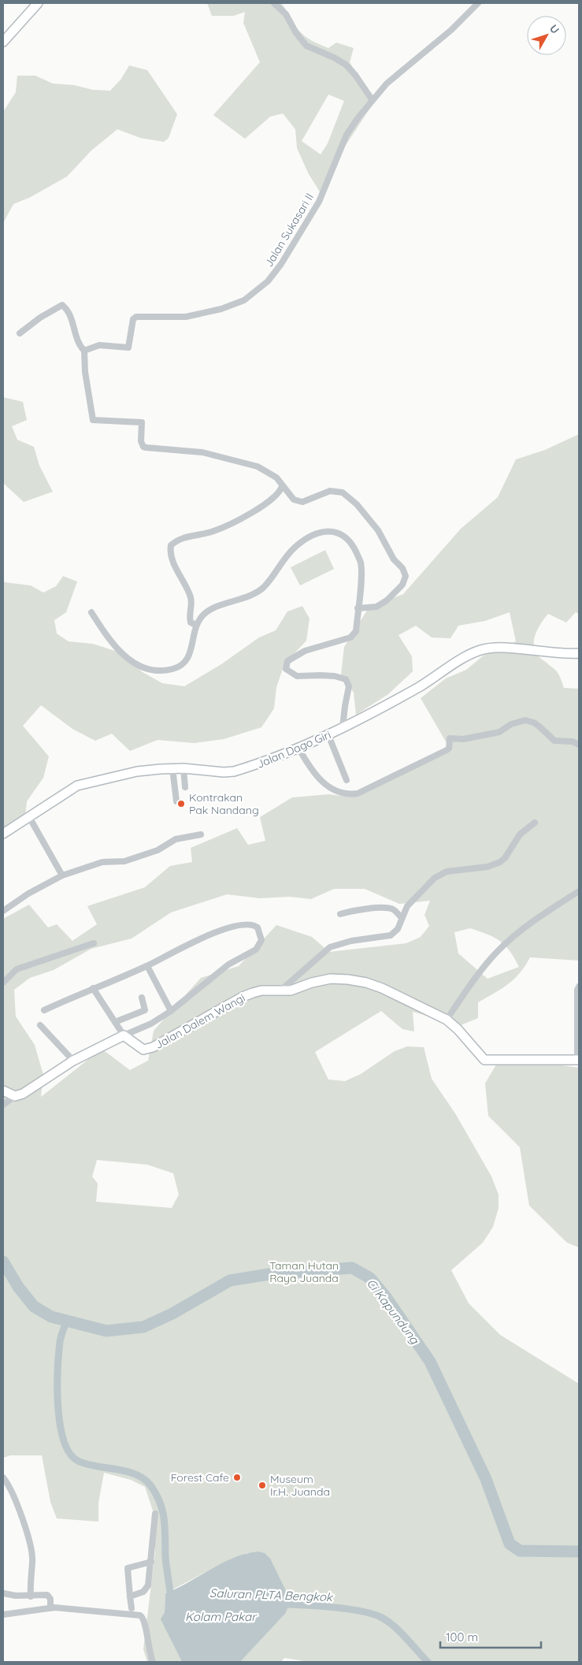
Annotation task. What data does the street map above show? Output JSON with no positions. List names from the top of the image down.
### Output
{
  "streets": {
    "street": ["Jalan Sukasari II", "Jalan Dago Giri", "Jalan Dalem Wangi"]
  },
  "water": ["Ci Kapundung", "Saluran PLTA Bengkok", "Kolam Pakar"],
  "parks": ["Taman Hutan Raya Juanda"],
  "places": ["Kontrakan Pak Nandang", "Forest Cafe", "Museum Ir.H. Juanda"],
  "scale_bar": "100 m",
  "north": "top right"
}
